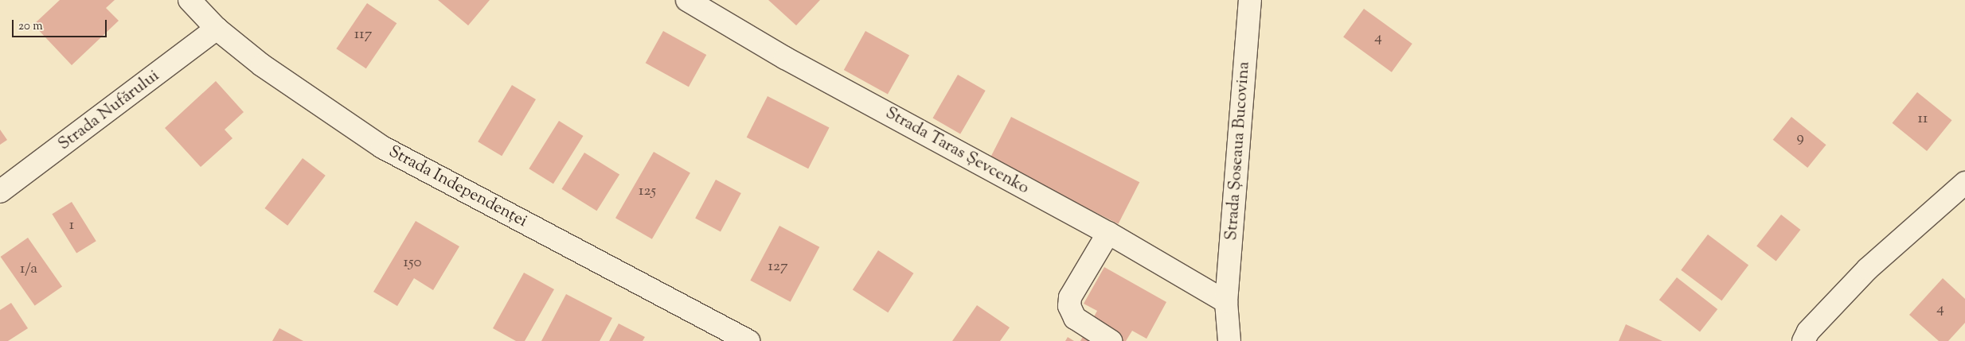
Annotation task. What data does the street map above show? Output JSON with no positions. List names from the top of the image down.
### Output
{
  "streets": {
    "street": [
      "Strada Nufărului",
      "Strada Taras Șevcenko",
      "Strada Șoseaua Bucovina",
      "Strada Independenței"
    ]
  },
  "crossings": [
    ["Strada Nufărului", "Strada Independenței"],
    ["Strada Taras Șevcenko", "Strada Șoseaua Bucovina"]
  ],
  "house_numbers": [
    "117",
    "4",
    "11",
    "9",
    "125",
    "1",
    "150",
    "127",
    "1/a",
    "4"
  ],
  "scale_bar": "20 m"
}
